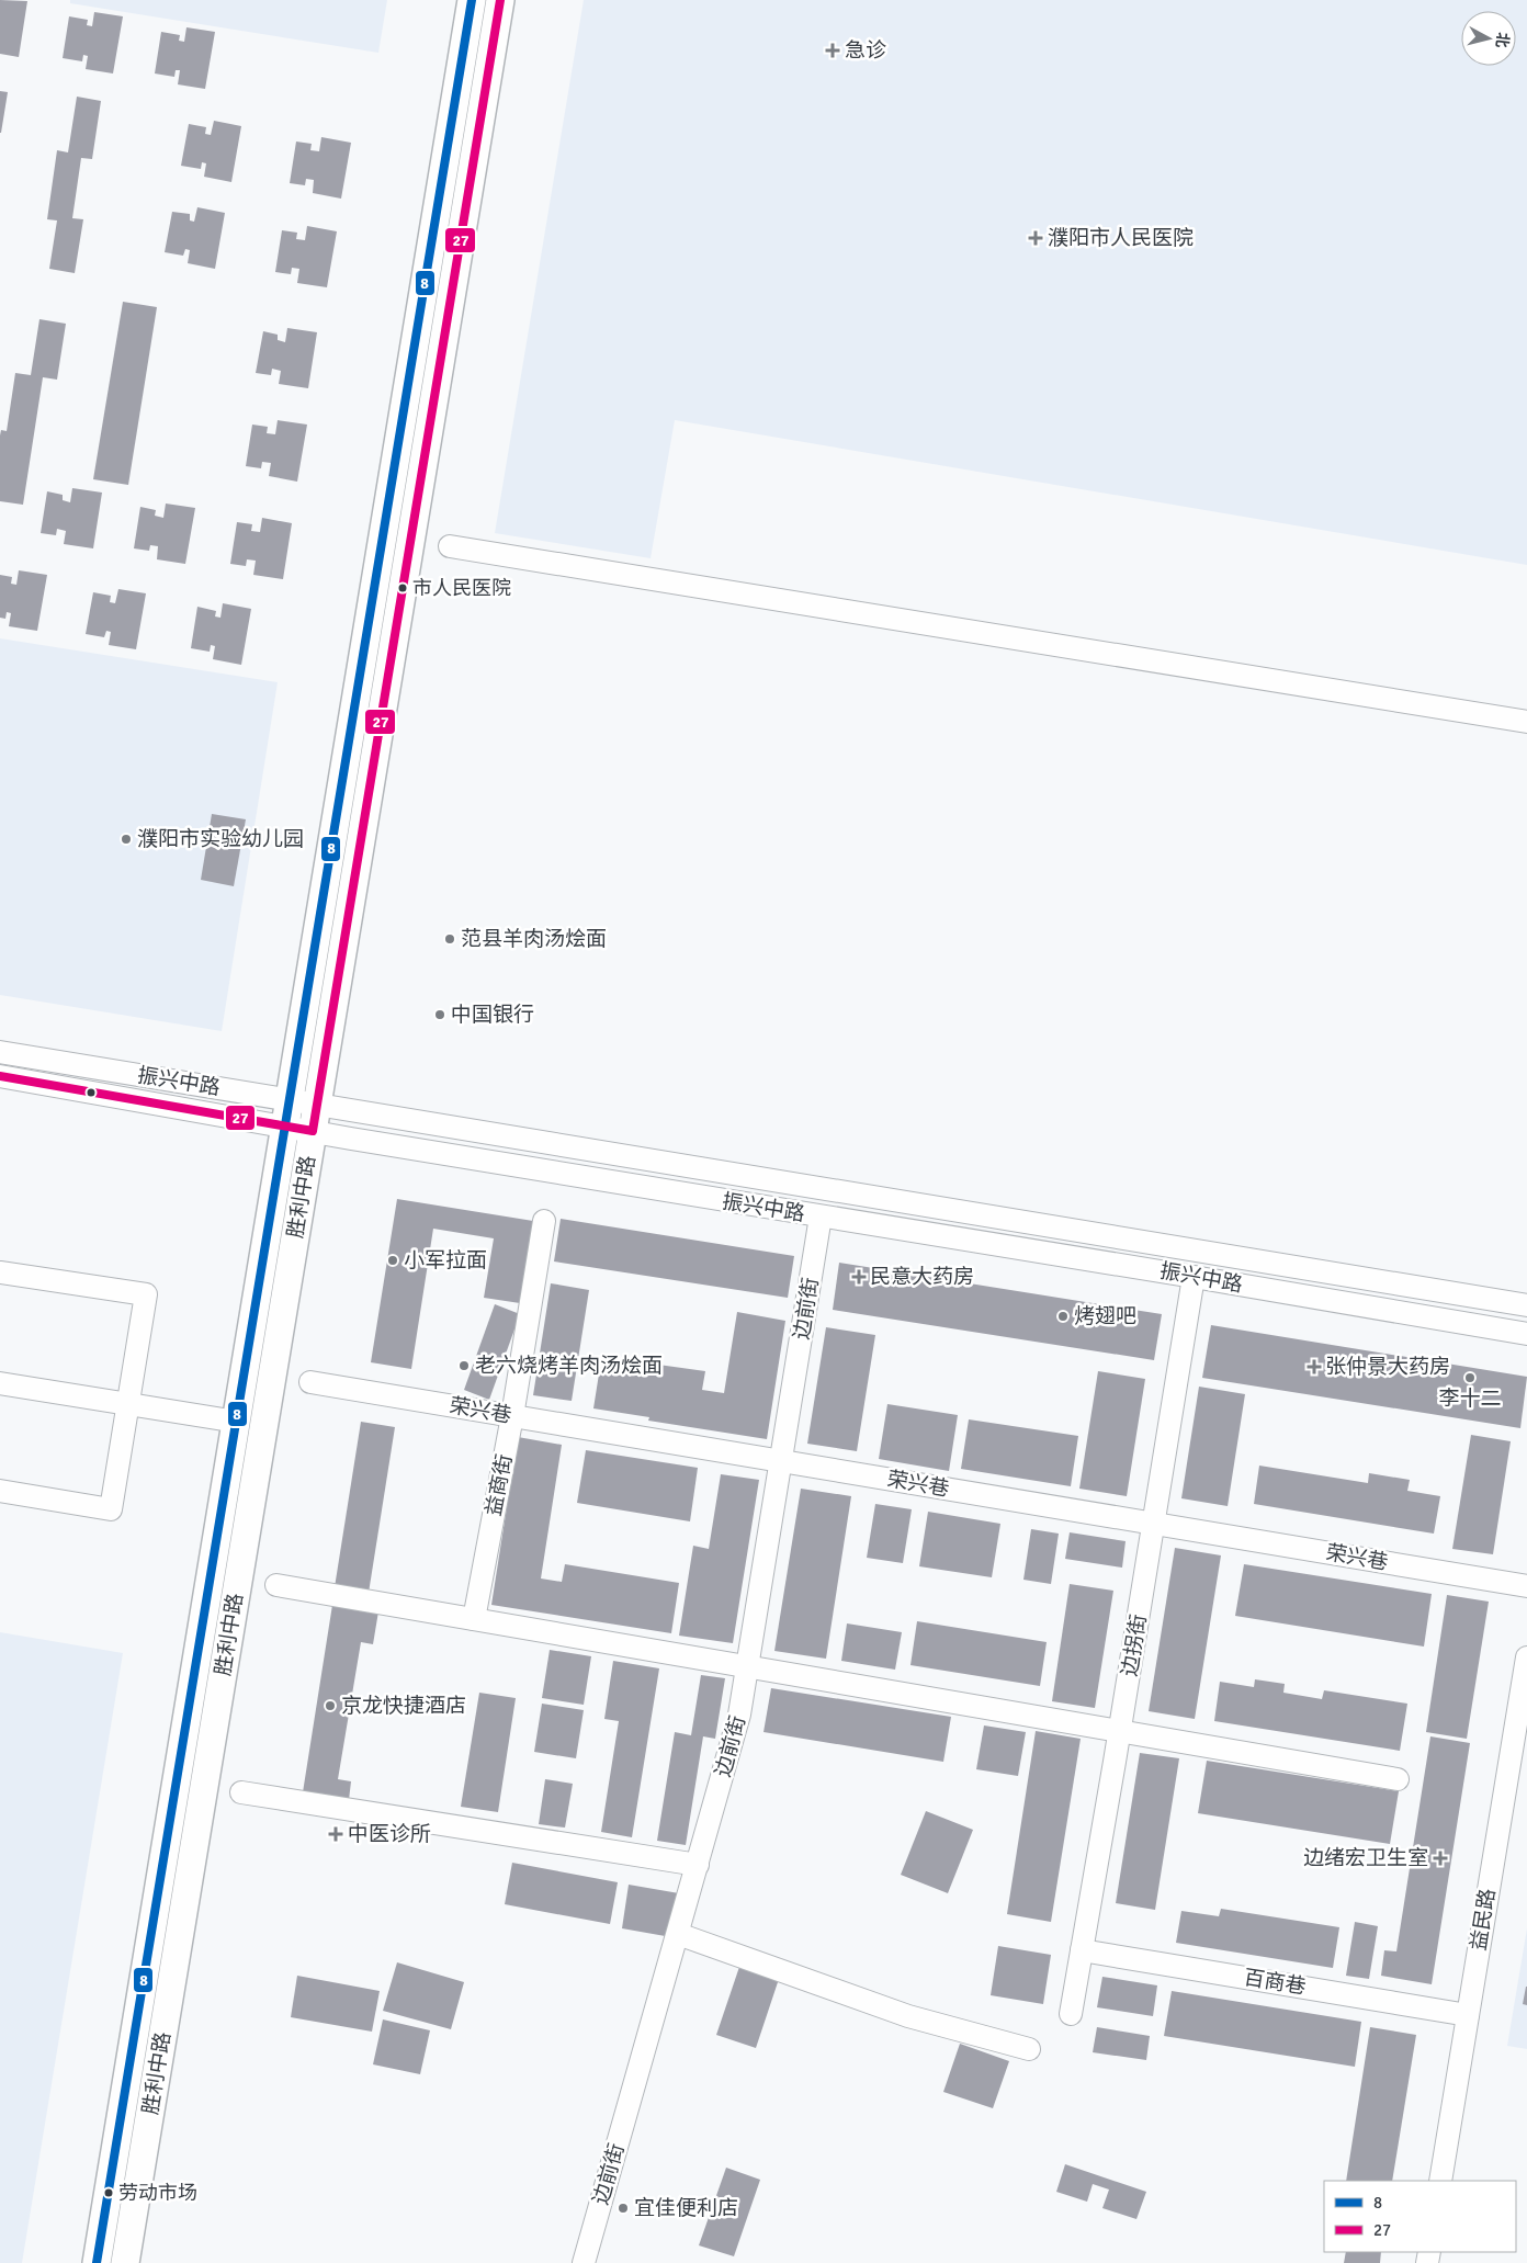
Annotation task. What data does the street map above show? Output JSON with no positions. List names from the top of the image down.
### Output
{
  "streets": {
    "main road": ["胜利中路"],
    "street": [
      "振兴中路",
      "边前街",
      "荣兴巷",
      "益商街",
      "边拐街",
      "益民路",
      "百商巷"
    ]
  },
  "crossings": [
    ["振兴中路", "胜利中路"],
    ["振兴中路", "边前街"],
    ["振兴中路", "边拐街"],
    ["边前街", "荣兴巷"],
    ["荣兴巷", "益商街"],
    ["荣兴巷", "边拐街"],
    ["边拐街", "百商巷"],
    ["益民路", "百商巷"]
  ],
  "places": {
    "health": [
      "急诊",
      "濮阳市人民医院",
      "民意大药房",
      "张仲景大药房",
      "中医诊所",
      "边绪宏卫生室"
    ],
    "other": [
      "市人民医院",
      "濮阳市实验幼儿园",
      "范县羊肉汤烩面",
      "中国银行",
      "小军拉面",
      "烤翅吧",
      "老六烧烤羊肉汤烩面",
      "李十二",
      "京龙快捷酒店",
      "劳动市场",
      "宜佳便利店"
    ]
  },
  "lines": ["transit line 8", "transit line 27"],
  "legend": ["8", "27"],
  "north": "right"
}
